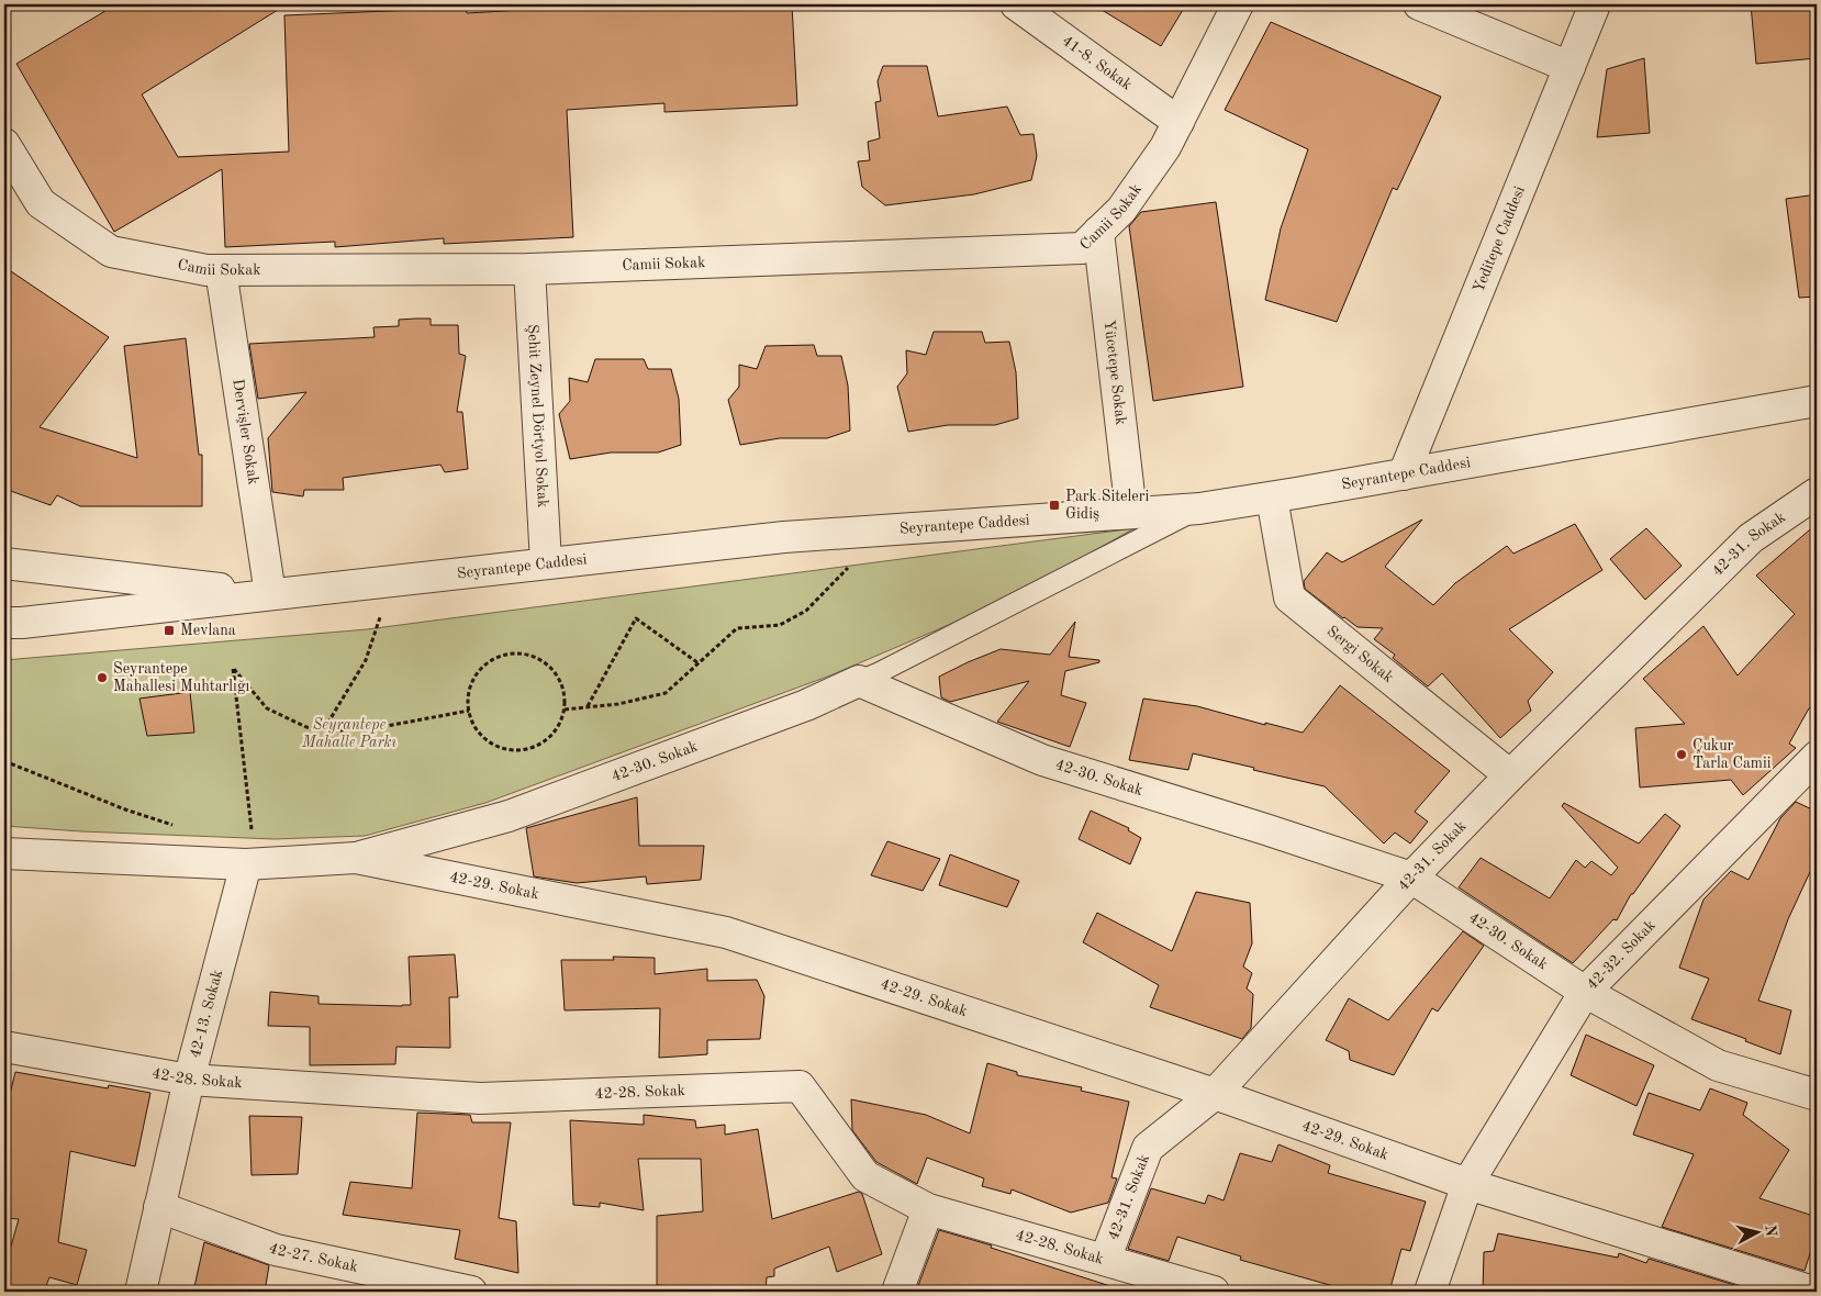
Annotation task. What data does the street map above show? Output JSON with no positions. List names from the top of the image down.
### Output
{
  "streets": {
    "street": [
      "41-8. Sokak",
      "Camii Sokak",
      "Yeditepe Caddesi",
      "Yücetepe Sokak",
      "Şehit Zeynel Dörtyol Sokak",
      "Dervişler Sokak",
      "Seyrantepe Caddesi",
      "42-31. Sokak",
      "Sergi Sokak",
      "42-30. Sokak",
      "42-29. Sokak",
      "42-32. Sokak",
      "42-13. Sokak",
      "42-28. Sokak",
      "42-27. Sokak"
    ]
  },
  "crossings": [
    ["41-8. Sokak", "Camii Sokak"],
    ["Camii Sokak", "Yücetepe Sokak"],
    ["Camii Sokak", "Şehit Zeynel Dörtyol Sokak"],
    ["Camii Sokak", "Dervişler Sokak"],
    ["Yeditepe Caddesi", "Seyrantepe Caddesi"],
    ["Yücetepe Sokak", "Seyrantepe Caddesi"],
    ["Şehit Zeynel Dörtyol Sokak", "Seyrantepe Caddesi"],
    ["Dervişler Sokak", "Seyrantepe Caddesi"],
    ["Seyrantepe Caddesi", "Sergi Sokak"],
    ["42-31. Sokak", "Sergi Sokak"],
    ["42-31. Sokak", "42-30. Sokak"],
    ["42-31. Sokak", "42-29. Sokak"],
    ["42-31. Sokak", "42-28. Sokak"],
    ["42-30. Sokak", "42-29. Sokak"],
    ["42-30. Sokak", "42-32. Sokak"],
    ["42-29. Sokak", "42-32. Sokak"],
    ["42-29. Sokak", "42-13. Sokak"],
    ["42-13. Sokak", "42-28. Sokak"],
    ["42-13. Sokak", "42-27. Sokak"]
  ],
  "parks": ["Seyrantepe Mahalle Parkı"],
  "places": {
    "transit": ["Park Siteleri Gidiş", "Mevlana"],
    "other": ["Seyrantepe Mahallesi Muhtarlığı", "Çukur Tarla Camii"]
  },
  "north": "right"
}
